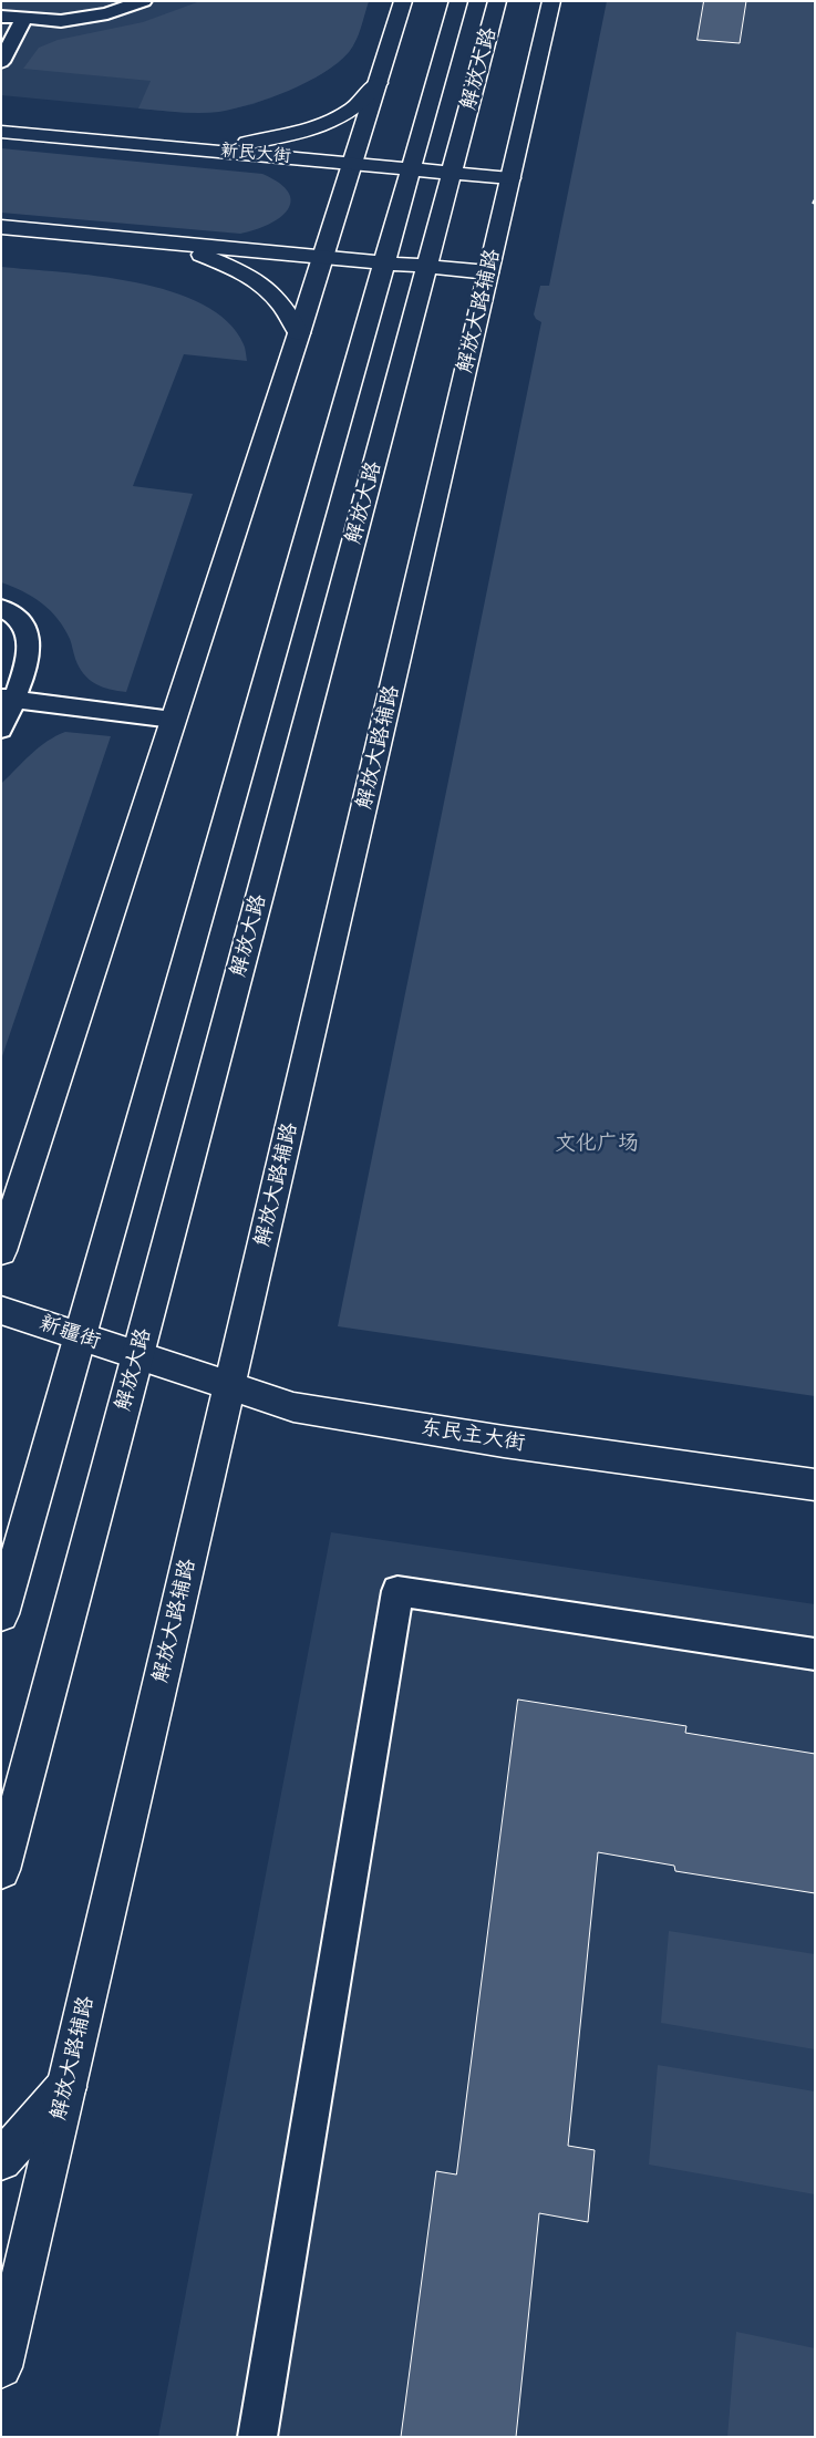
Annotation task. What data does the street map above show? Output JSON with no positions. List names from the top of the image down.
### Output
{
  "streets": {
    "main road": [
      "解放大路",
      "新民大街",
      "解放大路辅路",
      "新疆街",
      "东民主大街"
    ]
  },
  "crossings": [
    ["解放大路", "新民大街"],
    ["解放大路", "新疆街"],
    ["解放大路", "东民主大街"],
    ["新民大街", "解放大路辅路"],
    ["解放大路辅路", "东民主大街"],
    ["新疆街", "东民主大街"]
  ],
  "parks": ["文化广场"]
}
